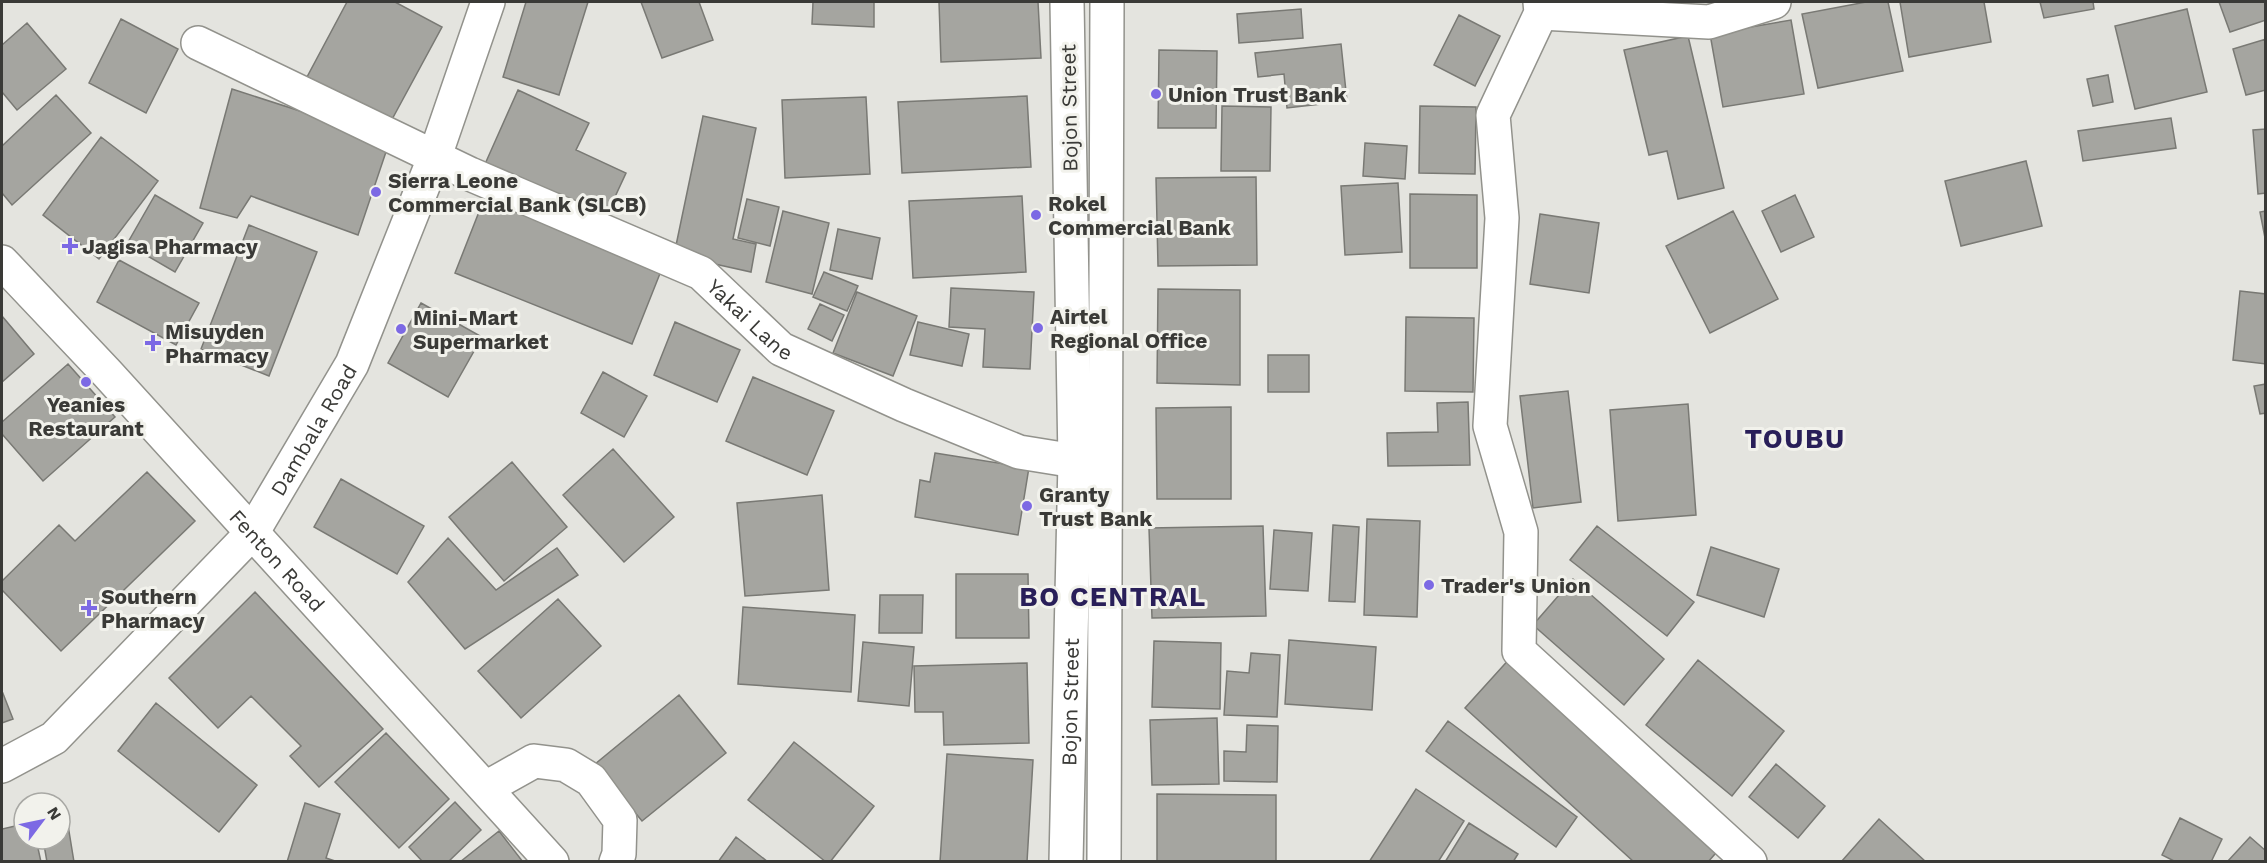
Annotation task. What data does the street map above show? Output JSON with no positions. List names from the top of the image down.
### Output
{
  "streets": {
    "street": [
      "Bojon Street",
      "Yakai Lane",
      "Dambala Road",
      "Fenton Road"
    ]
  },
  "crossings": [
    ["Bojon Street", "Yakai Lane"],
    ["Yakai Lane", "Dambala Road"],
    ["Dambala Road", "Fenton Road"]
  ],
  "districts": ["TOUBU", "BO CENTRAL"],
  "places": {
    "other": [
      "Union Trust Bank",
      "Sierra Leone Commercial Bank (SLCB)",
      "Rokel Commercial Bank",
      "Airtel Regional Office",
      "Mini-Mart Supermarket",
      "Yeanies Restaurant",
      "Granty Trust Bank",
      "Trader's Union"
    ],
    "health": ["Jagisa Pharmacy", "Misuyden Pharmacy", "Southern Pharmacy"]
  },
  "north": "top right"
}
